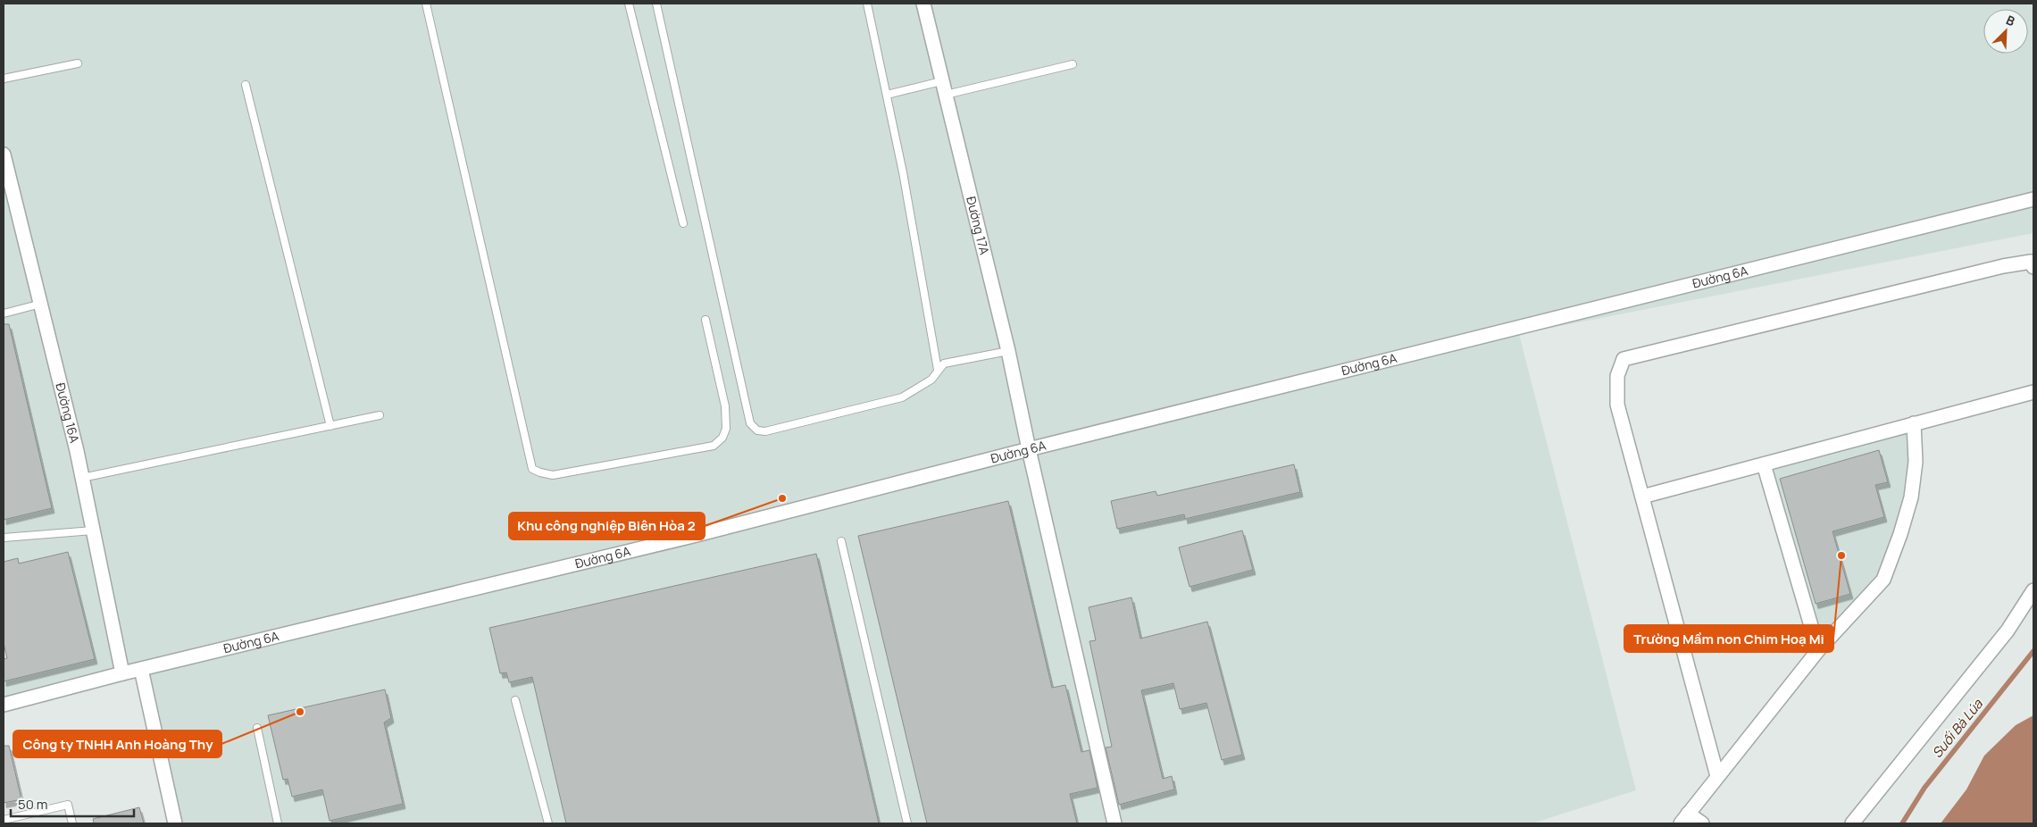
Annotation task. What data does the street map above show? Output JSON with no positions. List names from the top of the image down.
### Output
{
  "streets": {
    "street": ["Đường 17A", "Đường 6A", "Đường 16A"]
  },
  "crossings": [
    ["Đường 17A", "Đường 6A"],
    ["Đường 6A", "Đường 16A"]
  ],
  "water": ["Suối Bà Lúa"],
  "places": ["Khu công nghiệp Biên Hòa 2", "Trường Mầm non Chim Hoạ Mi", "Công ty TNHH Anh Hoàng Thy"],
  "scale_bar": "50 m",
  "north": "top right"
}
